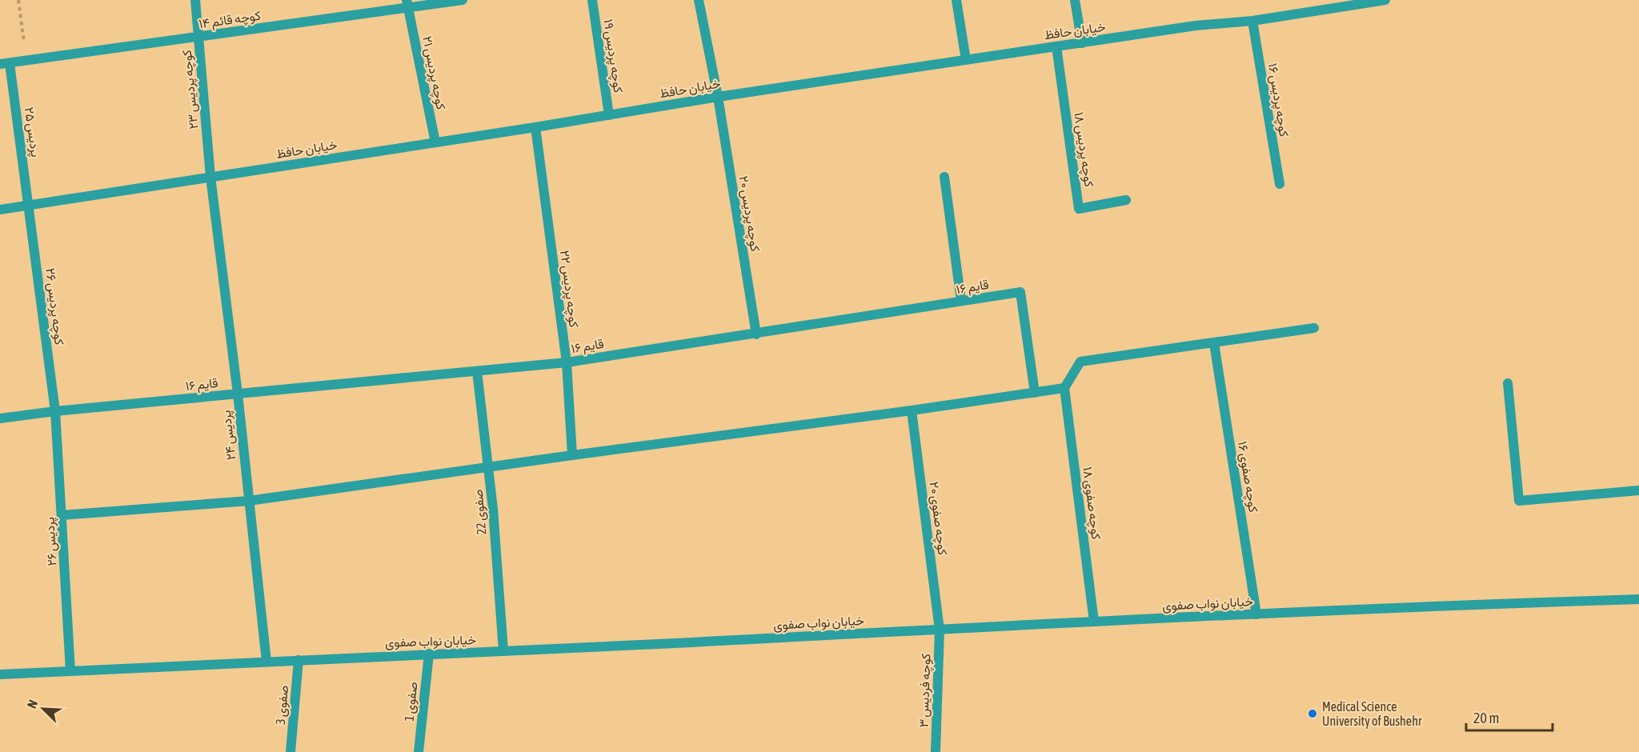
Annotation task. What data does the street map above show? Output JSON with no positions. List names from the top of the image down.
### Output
{
  "streets": {
    "street": [
      "کوچه قائم ۱۴",
      "خیابان حافظ",
      "کوچه پردیس ۱۹",
      "کوچه پردیس ۲۱",
      "کوچه پردیس ۲۳",
      "کوچه پردیس ۱۶",
      "پردیس ۲۵",
      "کوچه پردیس ۱۸",
      "کوچه پردیس ۲۰",
      "قایم ۱۶",
      "کوچه پردیس ۲۲",
      "کوچه پردیس ۲۶",
      "پردیس ۲۴",
      "کوچه صفوی ۱۶",
      "کوچه صفوی ۱۸",
      "صفوی 22",
      "کوچه صفوی ۲۰",
      "پردیس ۲۶",
      "خیابان نواب صفوی",
      "کوچه فردیس ۳",
      "صفوی 1",
      "صفوی 3"
    ]
  },
  "crossings": [
    ["کوچه قائم ۱۴", "کوچه پردیس ۲۱"],
    ["کوچه قائم ۱۴", "کوچه پردیس ۲۳"],
    ["کوچه قائم ۱۴", "پردیس ۲۵"],
    ["خیابان حافظ", "کوچه پردیس ۱۹"],
    ["خیابان حافظ", "کوچه پردیس ۲۱"],
    ["خیابان حافظ", "کوچه پردیس ۲۳"],
    ["خیابان حافظ", "کوچه پردیس ۱۶"],
    ["خیابان حافظ", "پردیس ۲۵"],
    ["خیابان حافظ", "کوچه پردیس ۱۸"],
    ["خیابان حافظ", "کوچه پردیس ۲۰"],
    ["خیابان حافظ", "کوچه پردیس ۲۲"],
    ["خیابان حافظ", "کوچه پردیس ۲۶"],
    ["خیابان حافظ", "پردیس ۲۴"],
    ["کوچه پردیس ۲۳", "پردیس ۲۴"],
    ["پردیس ۲۵", "کوچه پردیس ۲۶"],
    ["کوچه پردیس ۲۰", "قایم ۱۶"],
    ["قایم ۱۶", "کوچه پردیس ۲۲"],
    ["قایم ۱۶", "کوچه پردیس ۲۶"],
    ["قایم ۱۶", "پردیس ۲۴"],
    ["قایم ۱۶", "صفوی 22"],
    ["قایم ۱۶", "پردیس ۲۶"],
    ["کوچه پردیس ۲۶", "پردیس ۲۶"],
    ["پردیس ۲۴", "خیابان نواب صفوی"],
    ["کوچه صفوی ۱۶", "خیابان نواب صفوی"],
    ["کوچه صفوی ۱۸", "خیابان نواب صفوی"],
    ["صفوی 22", "خیابان نواب صفوی"],
    ["کوچه صفوی ۲۰", "خیابان نواب صفوی"],
    ["کوچه صفوی ۲۰", "کوچه فردیس ۳"],
    ["پردیس ۲۶", "خیابان نواب صفوی"],
    ["خیابان نواب صفوی", "کوچه فردیس ۳"],
    ["خیابان نواب صفوی", "صفوی 1"],
    ["خیابان نواب صفوی", "صفوی 3"]
  ],
  "places": ["Medical Science University of Bushehr"],
  "scale_bar": "20 m",
  "north": "top left"
}
